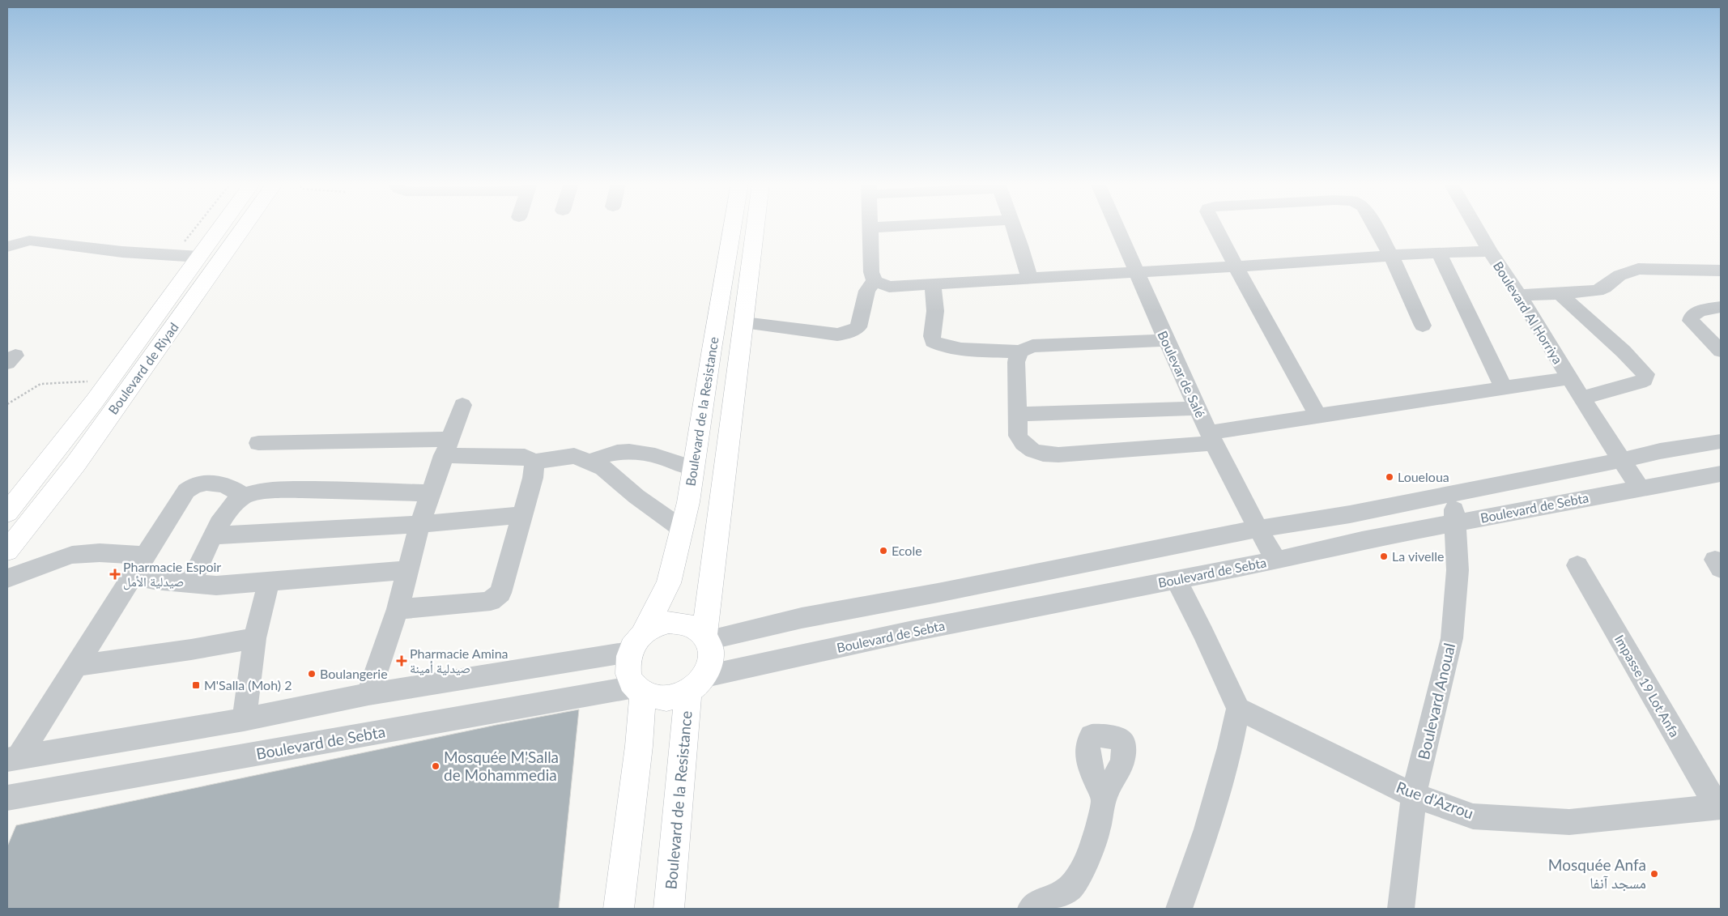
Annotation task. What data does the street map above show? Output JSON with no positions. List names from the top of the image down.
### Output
{
  "streets": {
    "main road": ["Boulevard de Riyad", "Boulevard de la Resistance"],
    "street": [
      "Boulevard Al Horriya",
      "Boulevar de Salé",
      "Boulevard de Sebta",
      "Impasse 19 Lot Anfa",
      "Boulevard Anoual",
      "Rue d'Azrou"
    ]
  },
  "crossings": [
    ["Boulevard Al Horriya", "Boulevard de Sebta"],
    ["Boulevar de Salé", "Boulevard de Sebta"],
    ["Boulevard de la Resistance", "Boulevard de Sebta"],
    ["Boulevard de Sebta", "Boulevard Anoual"],
    ["Impasse 19 Lot Anfa", "Rue d'Azrou"],
    ["Boulevard Anoual", "Rue d'Azrou"]
  ],
  "places": {
    "other": [
      "Loueloua",
      "Ecole",
      "La vivelle",
      "Boulangerie",
      "Mosquée M'Salla de Mohammedia",
      "Mosquée Anfa مسجد آنفا"
    ],
    "health": ["Pharmacie Espoir صيدلية الأمل", "Pharmacie Amina صيدلية أمينة"],
    "transit": ["M'Salla (Moh) 2"]
  }
}
